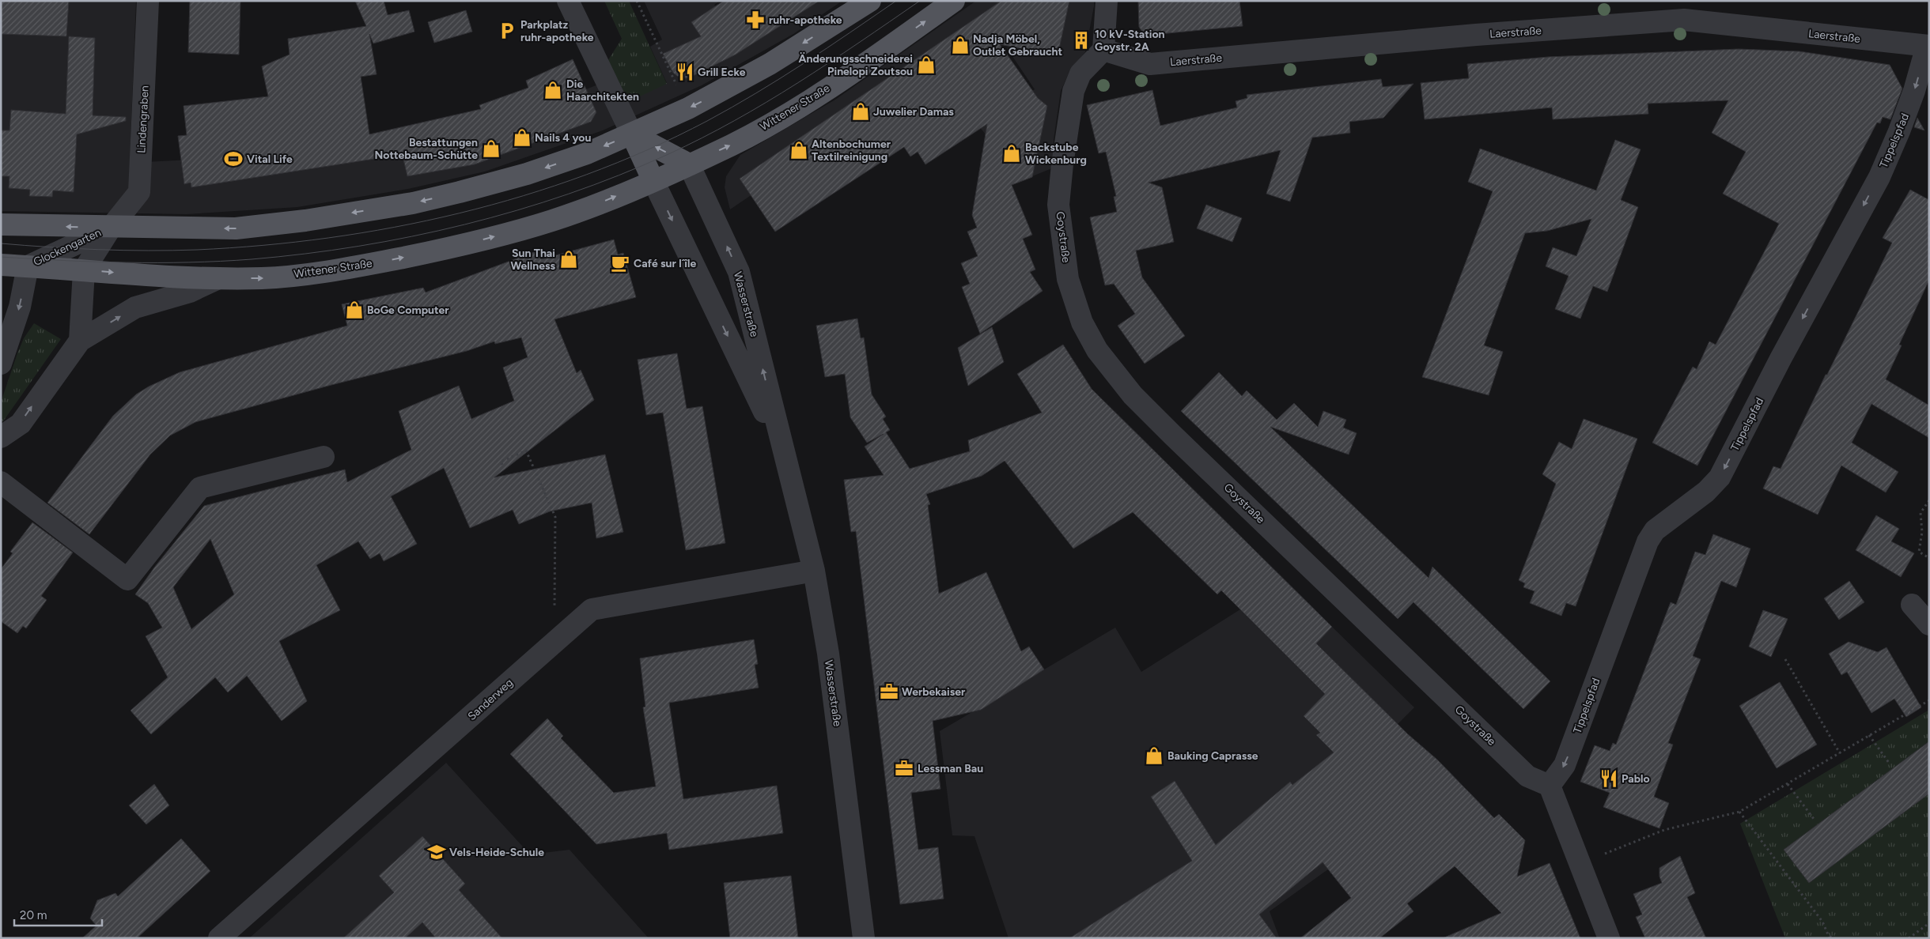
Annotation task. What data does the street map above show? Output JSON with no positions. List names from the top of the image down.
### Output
{
  "streets": {
    "main road": ["Wittener Straße"],
    "street": [
      "Laerstraße",
      "Lindengraben",
      "Tippelspfad",
      "Goystraße",
      "Glockengarten",
      "Wasserstraße",
      "Sanderweg"
    ]
  },
  "crossings": [
    ["Laerstraße", "Tippelspfad"],
    ["Laerstraße", "Goystraße"],
    ["Wittener Straße", "Glockengarten"],
    ["Wittener Straße", "Wasserstraße"],
    ["Lindengraben", "Glockengarten"],
    ["Tippelspfad", "Goystraße"],
    ["Wasserstraße", "Sanderweg"]
  ],
  "one_way": ["Tippelspfad"],
  "places": {
    "pharmacy": ["ruhr-apotheke"],
    "parking": ["Parkplatz ruhr-apotheke"],
    "building": ["10 kV-Station Goystr. 2A"],
    "shop": [
      "Nadja Möbel, Outlet Gebraucht",
      "Änderungsschneiderei Pinelopi Zoutsou",
      "Die Haarchitekten",
      "Juwelier Damas",
      "Nails 4 you",
      "Bestattungen Nottebaum-Schütte",
      "Altenbochumer Textilreinigung",
      "Backstube Wickenburg",
      "Sun Thai Wellness",
      "BoGe Computer",
      "Bauking Caprasse"
    ],
    "restaurant": ["Grill Ecke", "Pablo"],
    "sports": ["Vital Life"],
    "cafe": ["Café sur l´île"],
    "office": ["Werbekaiser", "Lessman Bau"],
    "school or university": ["Vels-Heide-Schule"]
  },
  "scale_bar": "20 m"
}
